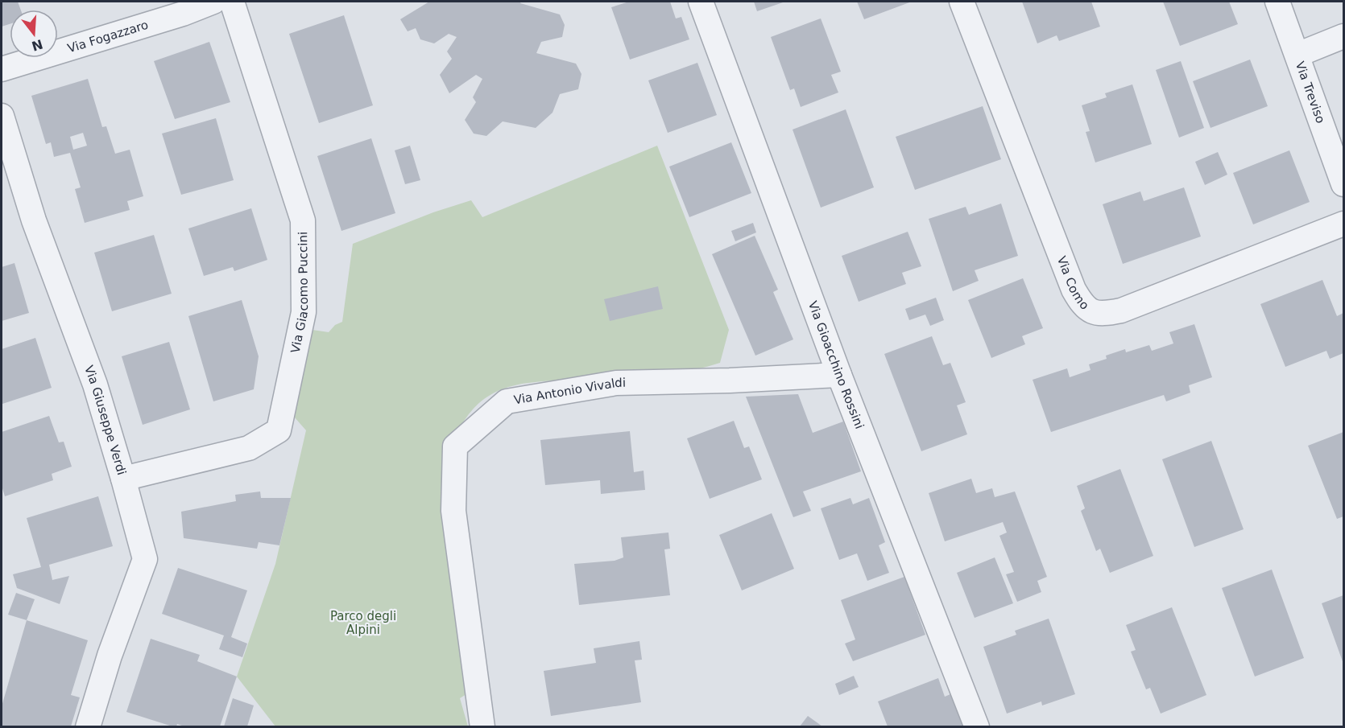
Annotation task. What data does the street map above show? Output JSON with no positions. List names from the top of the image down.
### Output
{
  "streets": {
    "street": [
      "Via Fogazzaro",
      "Via Treviso",
      "Via Como",
      "Via Giacomo Puccini",
      "Via Gioacchino Rossini",
      "Via Antonio Vivaldi",
      "Via Giuseppe Verdi"
    ]
  },
  "crossings": [
    ["Via Giacomo Puccini", "Via Giuseppe Verdi"],
    ["Via Gioacchino Rossini", "Via Antonio Vivaldi"]
  ],
  "parks": ["Parco degli Alpini"],
  "north": "bottom"
}
